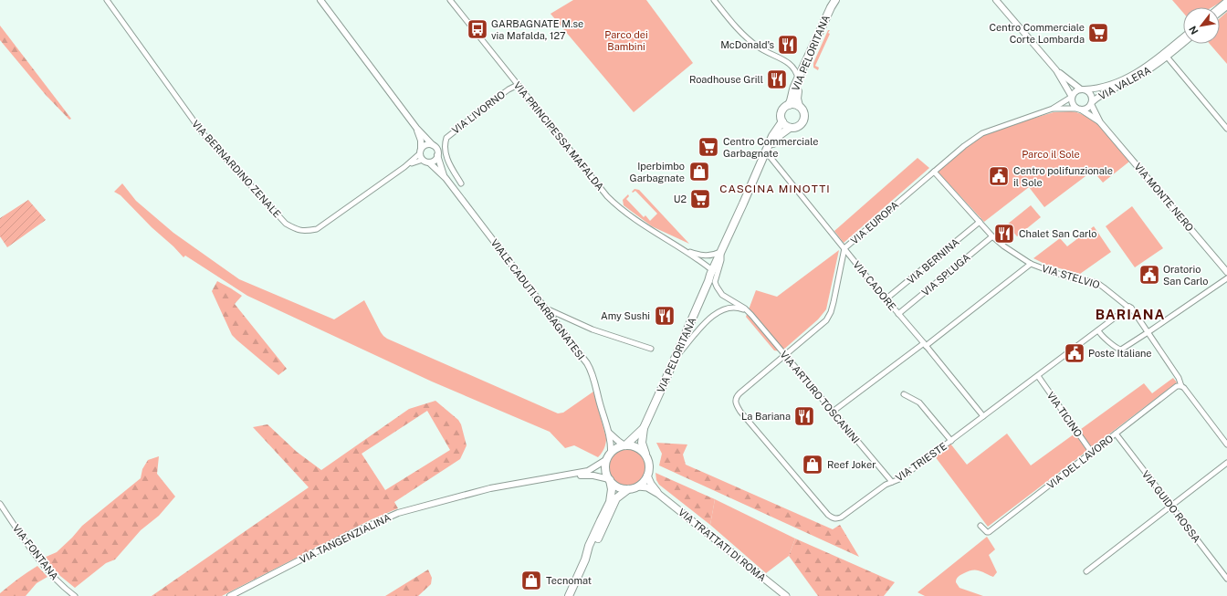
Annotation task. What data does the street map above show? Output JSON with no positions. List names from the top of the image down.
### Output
{
  "streets": {
    "main road": ["VIA PELORITANA", "VIA TRATTATI DI ROMA"],
    "street": [
      "VIA VALERA",
      "VIA LIVORNO",
      "VIA PRINCIPESSA MAFALDA",
      "VIA BERNARDINO ZENALE",
      "VIA MONTE NERO",
      "VIA EUROPA",
      "VIA BERNINA",
      "VIA SPLUGA",
      "VIA STELVIO",
      "VIA CADORE",
      "VIALE CADUTI GARBAGNATESI",
      "VIA ARTURO TOSCANINI",
      "VIA TICINO",
      "VIA TRIESTE",
      "VIA DEL LAVORO",
      "VIA GUIDO ROSSA",
      "VIA TANGENZIALINA",
      "VIA FONTANA"
    ]
  },
  "crossings": [
    ["VIA PELORITANA", "VIA PRINCIPESSA MAFALDA"],
    ["VIA PELORITANA", "VIA CADORE"],
    ["VIA PELORITANA", "VIALE CADUTI GARBAGNATESI"],
    ["VIA PELORITANA", "VIA ARTURO TOSCANINI"],
    ["VIA PELORITANA", "VIA TANGENZIALINA"],
    ["VIA PELORITANA", "VIA TRATTATI DI ROMA"],
    ["VIA VALERA", "VIA MONTE NERO"],
    ["VIA VALERA", "VIA EUROPA"],
    ["VIA LIVORNO", "VIA PRINCIPESSA MAFALDA"],
    ["VIA PRINCIPESSA MAFALDA", "VIA ARTURO TOSCANINI"],
    ["VIA BERNARDINO ZENALE", "VIALE CADUTI GARBAGNATESI"],
    ["VIA MONTE NERO", "VIA EUROPA"],
    ["VIA EUROPA", "VIA STELVIO"],
    ["VIA EUROPA", "VIA CADORE"],
    ["VIA EUROPA", "VIA ARTURO TOSCANINI"],
    ["VIA EUROPA", "VIA TRIESTE"],
    ["VIA BERNINA", "VIA STELVIO"],
    ["VIA BERNINA", "VIA CADORE"],
    ["VIA SPLUGA", "VIA STELVIO"],
    ["VIA SPLUGA", "VIA CADORE"],
    ["VIA STELVIO", "VIA TRIESTE"],
    ["VIA STELVIO", "VIA DEL LAVORO"],
    ["VIA CADORE", "VIA TRIESTE"],
    ["VIALE CADUTI GARBAGNATESI", "VIA TANGENZIALINA"],
    ["VIALE CADUTI GARBAGNATESI", "VIA TRATTATI DI ROMA"],
    ["VIA ARTURO TOSCANINI", "VIA TRIESTE"],
    ["VIA TICINO", "VIA TRIESTE"],
    ["VIA TICINO", "VIA DEL LAVORO"],
    ["VIA DEL LAVORO", "VIA GUIDO ROSSA"],
    ["VIA TANGENZIALINA", "VIA TRATTATI DI ROMA"]
  ],
  "districts": ["CASCINA MINOTTI", "BARIANA"],
  "parks": ["Parco dei Bambini", "Parco il Sole"],
  "places": {
    "bus stop": ["GARBAGNATE M.se via Mafalda, 127"],
    "supermarket": ["Centro Commerciale Corte Lombarda", "Centro Commerciale Garbagnate", "U2"],
    "restaurant": [
      "McDonald's",
      "Roadhouse Grill",
      "Chalet San Carlo",
      "Amy Sushi",
      "La Bariana"
    ],
    "shop": ["Iperbimbo Garbagnate", "Reef Joker", "Tecnomat"],
    "public building": ["Centro polifunzionale il Sole", "Oratorio San Carlo", "Poste Italiane"]
  },
  "north": "bottom left"
}
